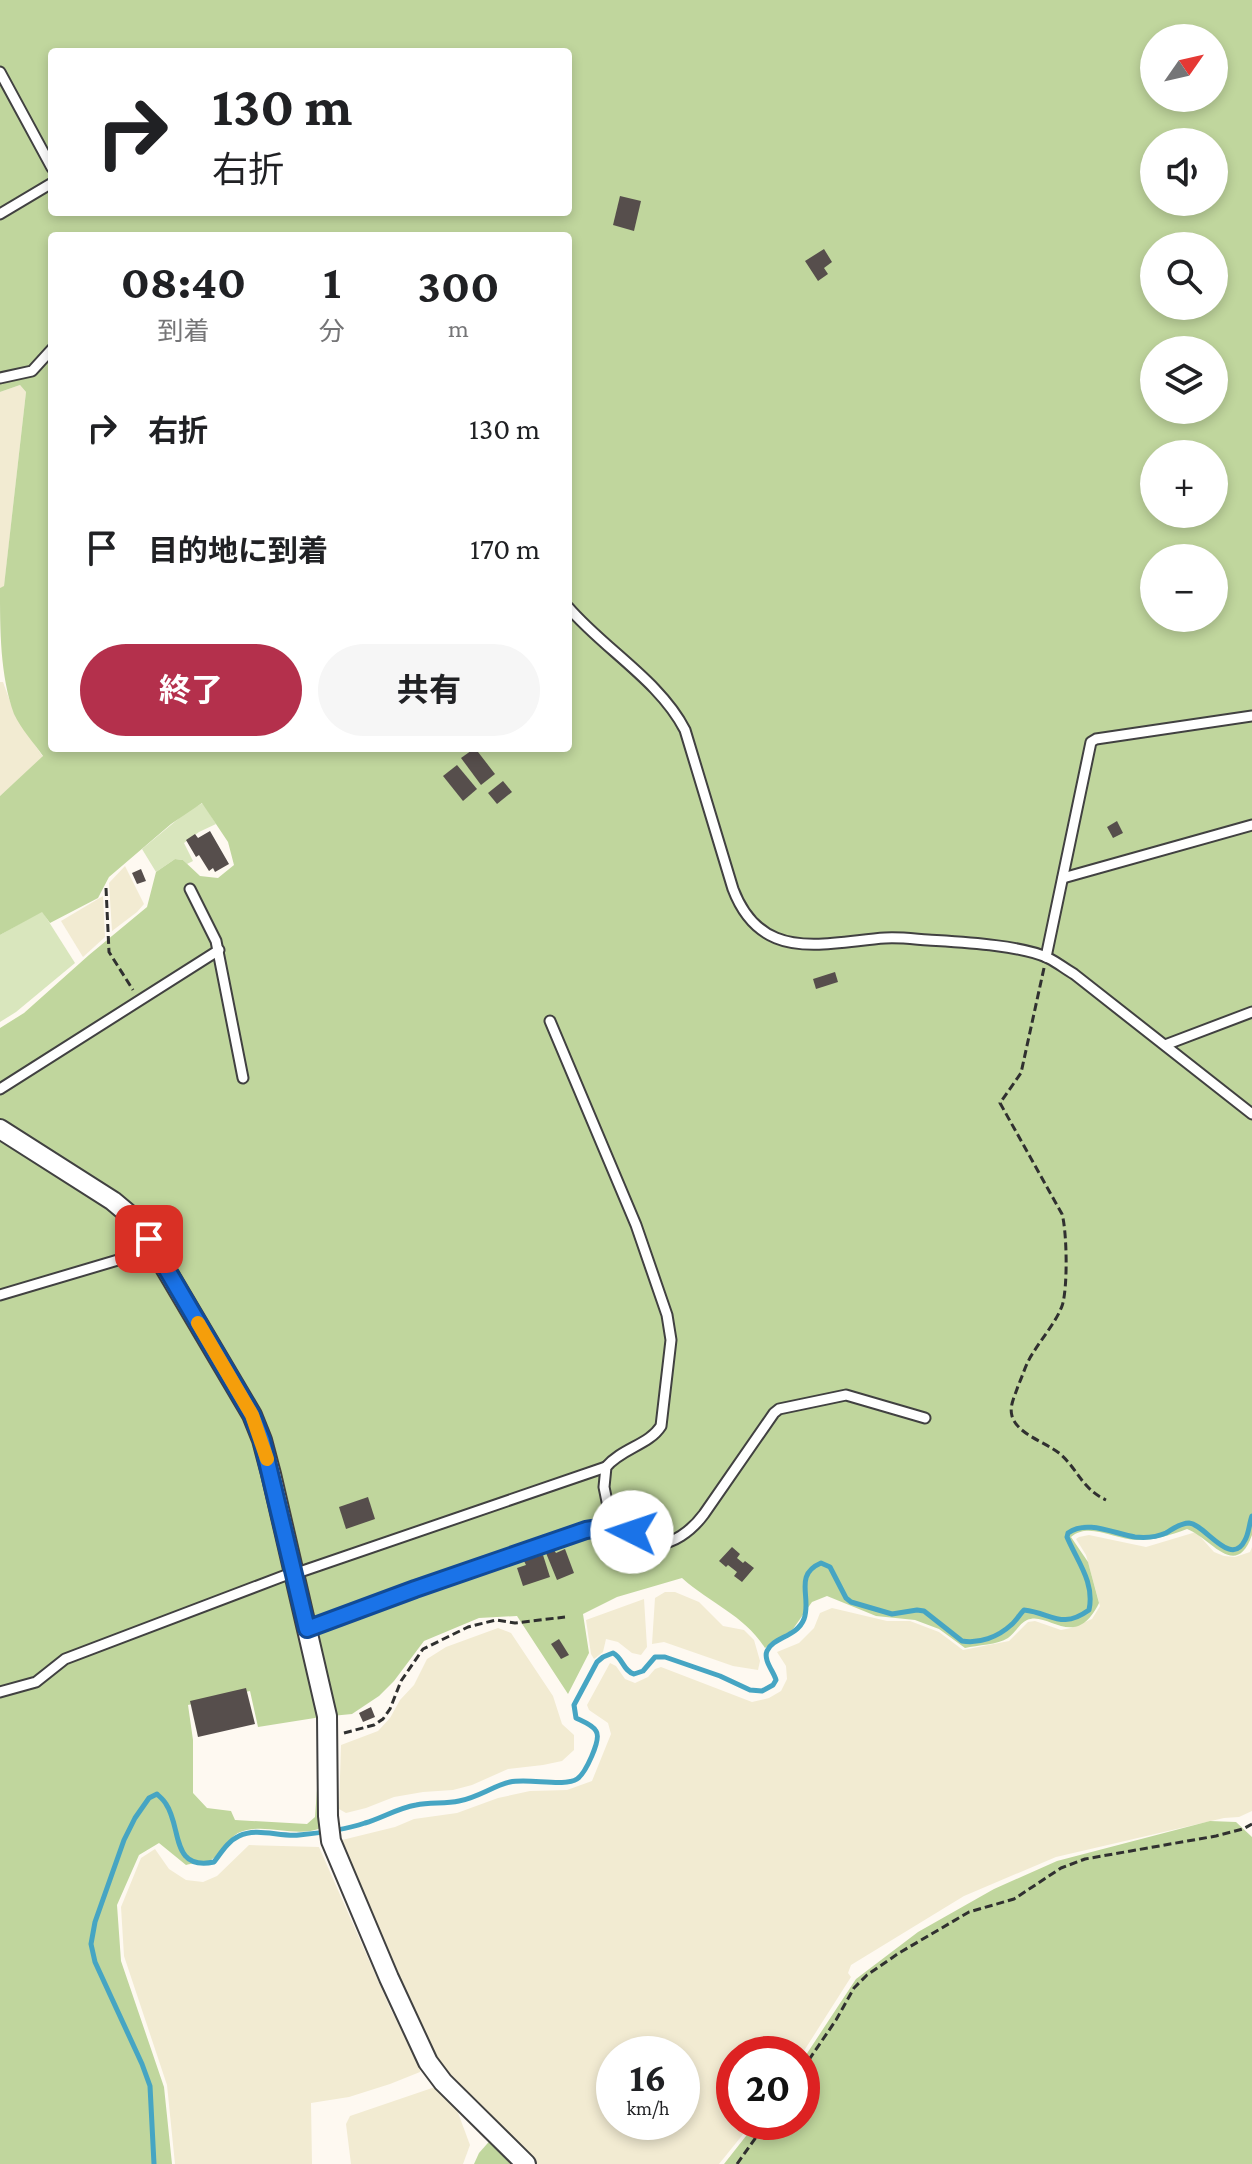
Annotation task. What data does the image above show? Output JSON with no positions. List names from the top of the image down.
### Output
{
  "north": "top right",
  "page": {
    "map_buttons": ["+", "−"],
    "turn": ["130 m", "右折"],
    "eta": [
      "08:40",
      "到着",
      "1",
      "分",
      "300",
      "m"
    ],
    "list": [
      {
        "name": "右折",
        "value": "130 m"
      },
      {
        "name": "目的地に到着",
        "value": "170 m"
      }
    ],
    "buttons": ["終了", "共有"],
    "speed": "16 km/h",
    "limit": "20"
  }
}
